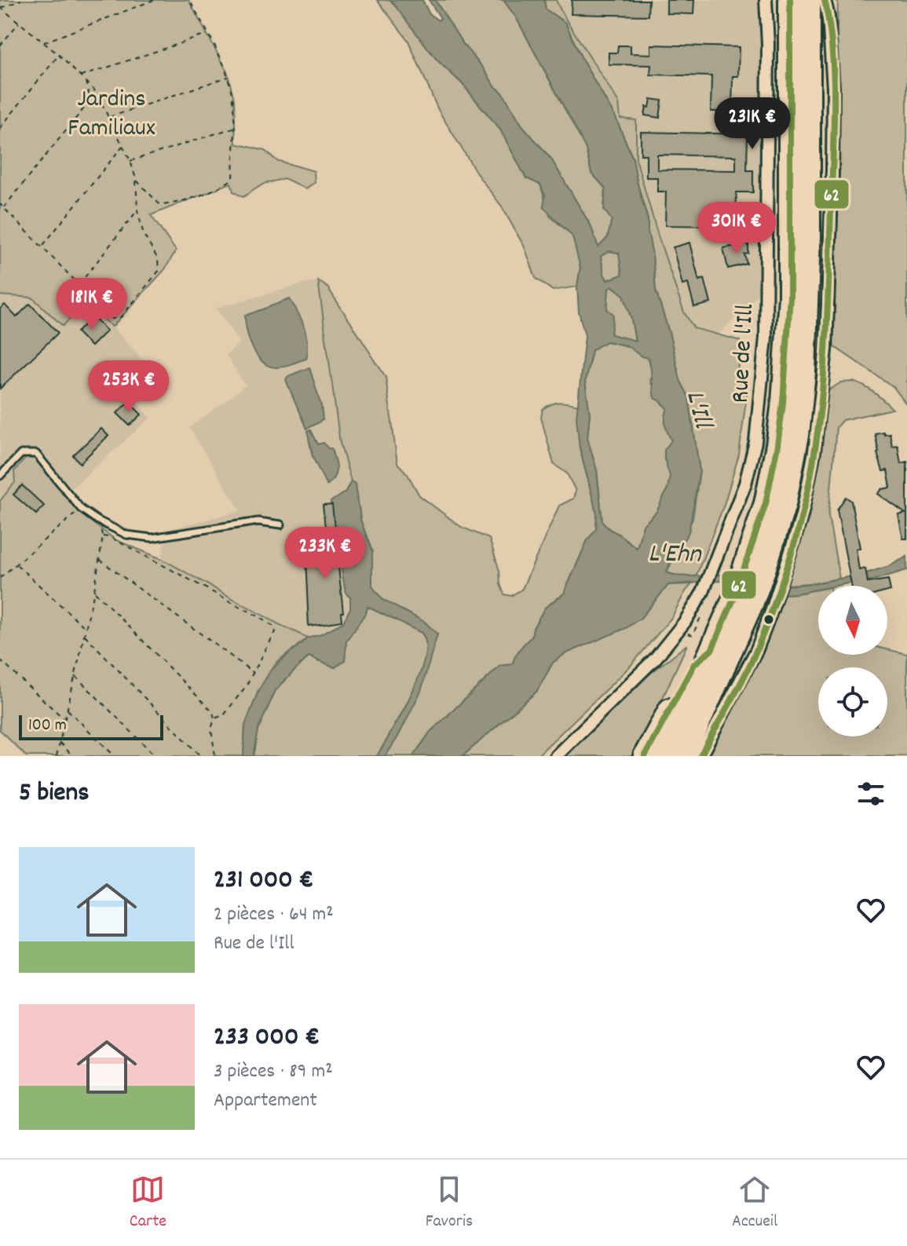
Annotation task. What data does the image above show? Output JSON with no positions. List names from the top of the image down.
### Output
{
  "streets": {
    "street": ["Rue de l'Ill"]
  },
  "water": ["L'Ill", "L'Ehn"],
  "parks": ["Jardins Familiaux"],
  "lines": ["transit line 62"],
  "scale_bar": "100 m",
  "north": "bottom",
  "page": {
    "price": [
      "231K €",
      "301K €",
      "181K €",
      "253K €",
      "233K €"
    ],
    "scale": "100 m",
    "heading": "5 biens",
    "list": [
      {
        "name": "231 000 €",
        "note": "2 pièces · 64 m² · Rue de l'Ill"
      },
      {
        "name": "233 000 €",
        "note": "3 pièces · 89 m² · Appartement"
      }
    ],
    "tabs": ["Carte", "Favoris", "Accueil"]
  }
}
